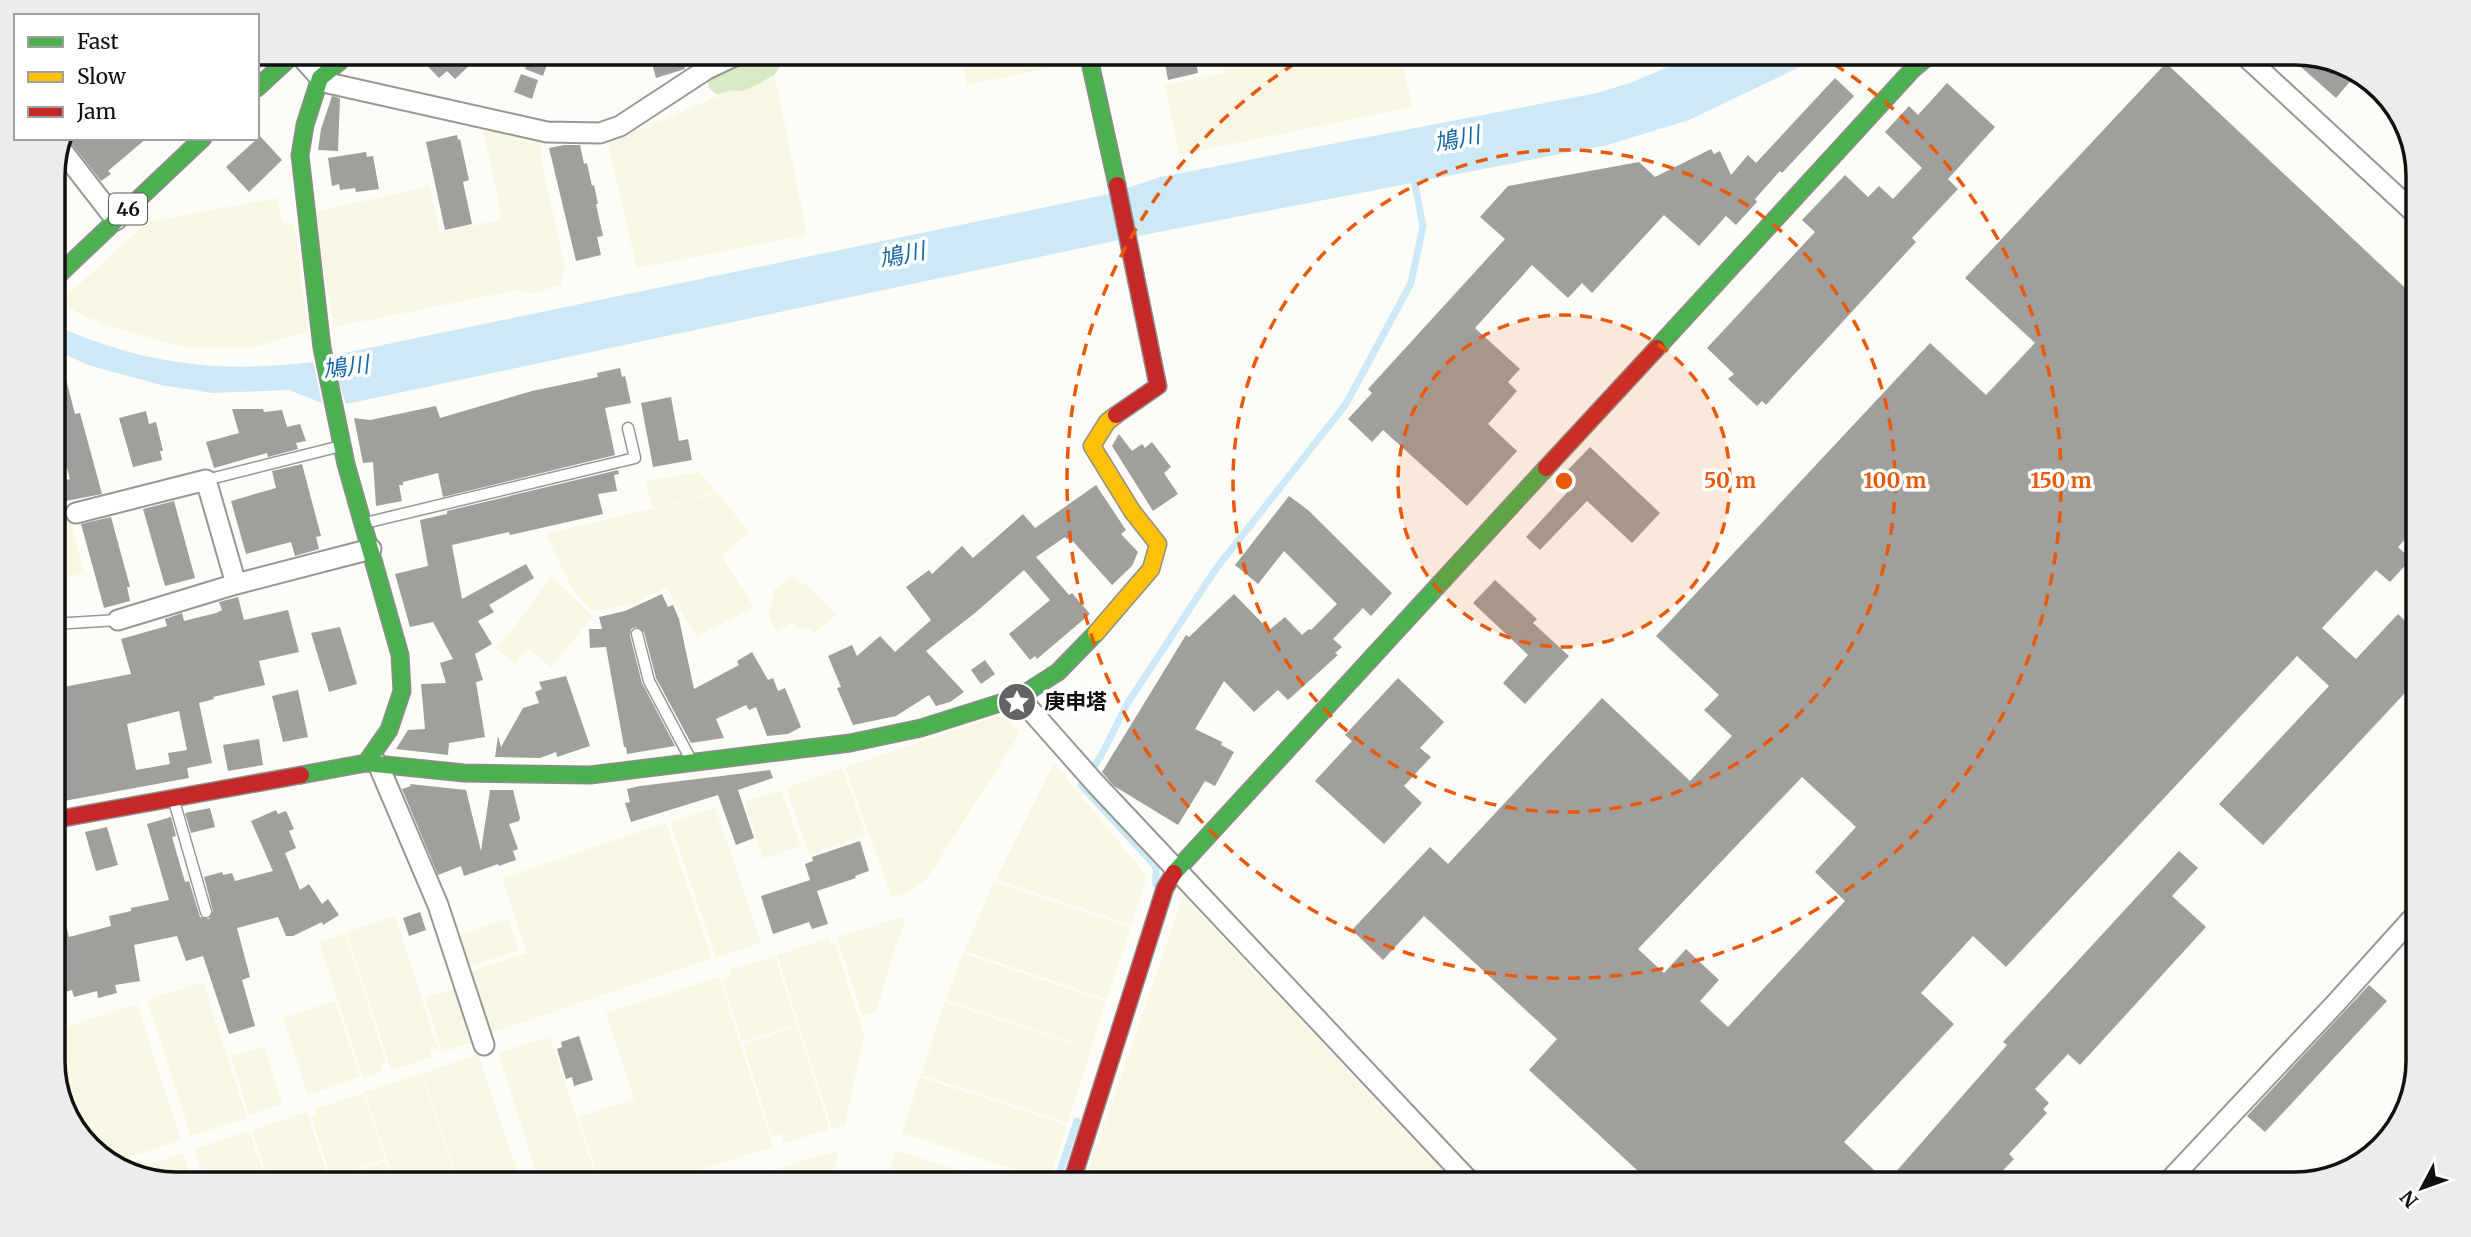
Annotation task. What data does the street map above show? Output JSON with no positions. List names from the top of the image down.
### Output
{
  "streets": {
    "street": ["46"]
  },
  "water": ["鳩川"],
  "places": {
    "place": ["庚申塔"]
  },
  "legend": ["Fast", "Slow", "Jam"],
  "north": "bottom left",
  "rings": ["50 m", "100 m", "150 m"]
}
